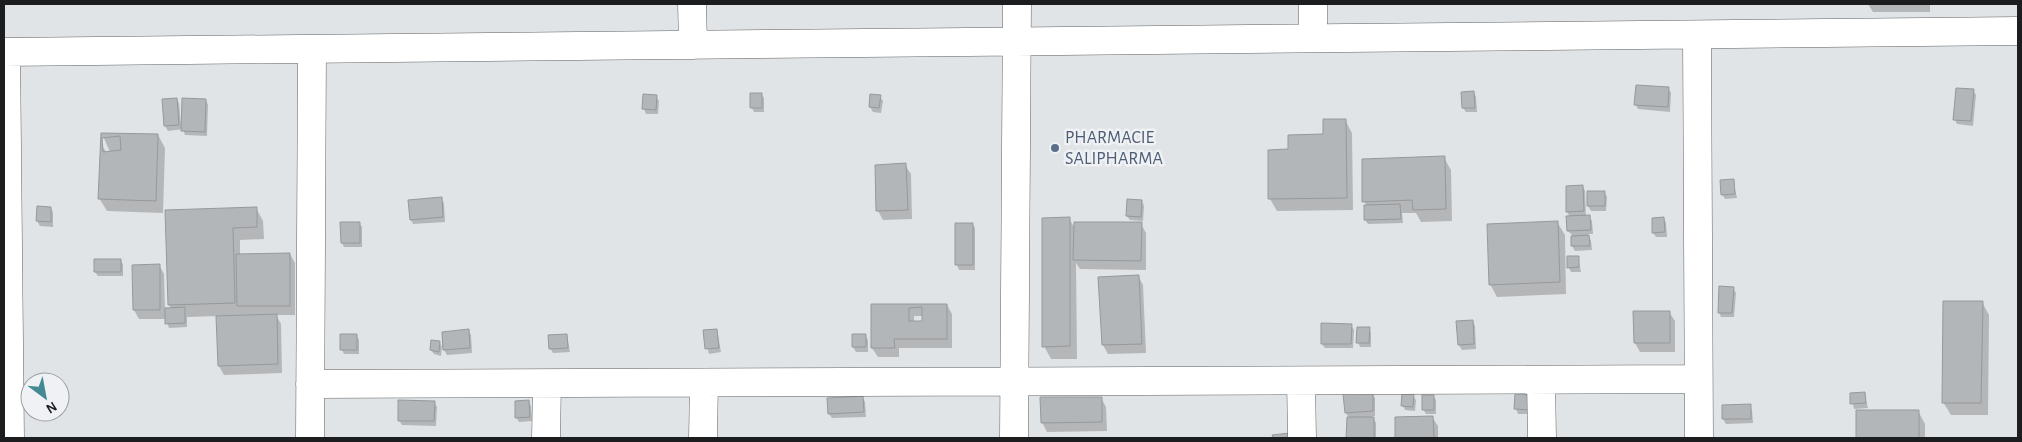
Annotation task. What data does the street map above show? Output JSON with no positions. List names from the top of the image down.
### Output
{
  "places": ["PHARMACIE SALIPHARMA"],
  "north": "bottom right"
}
